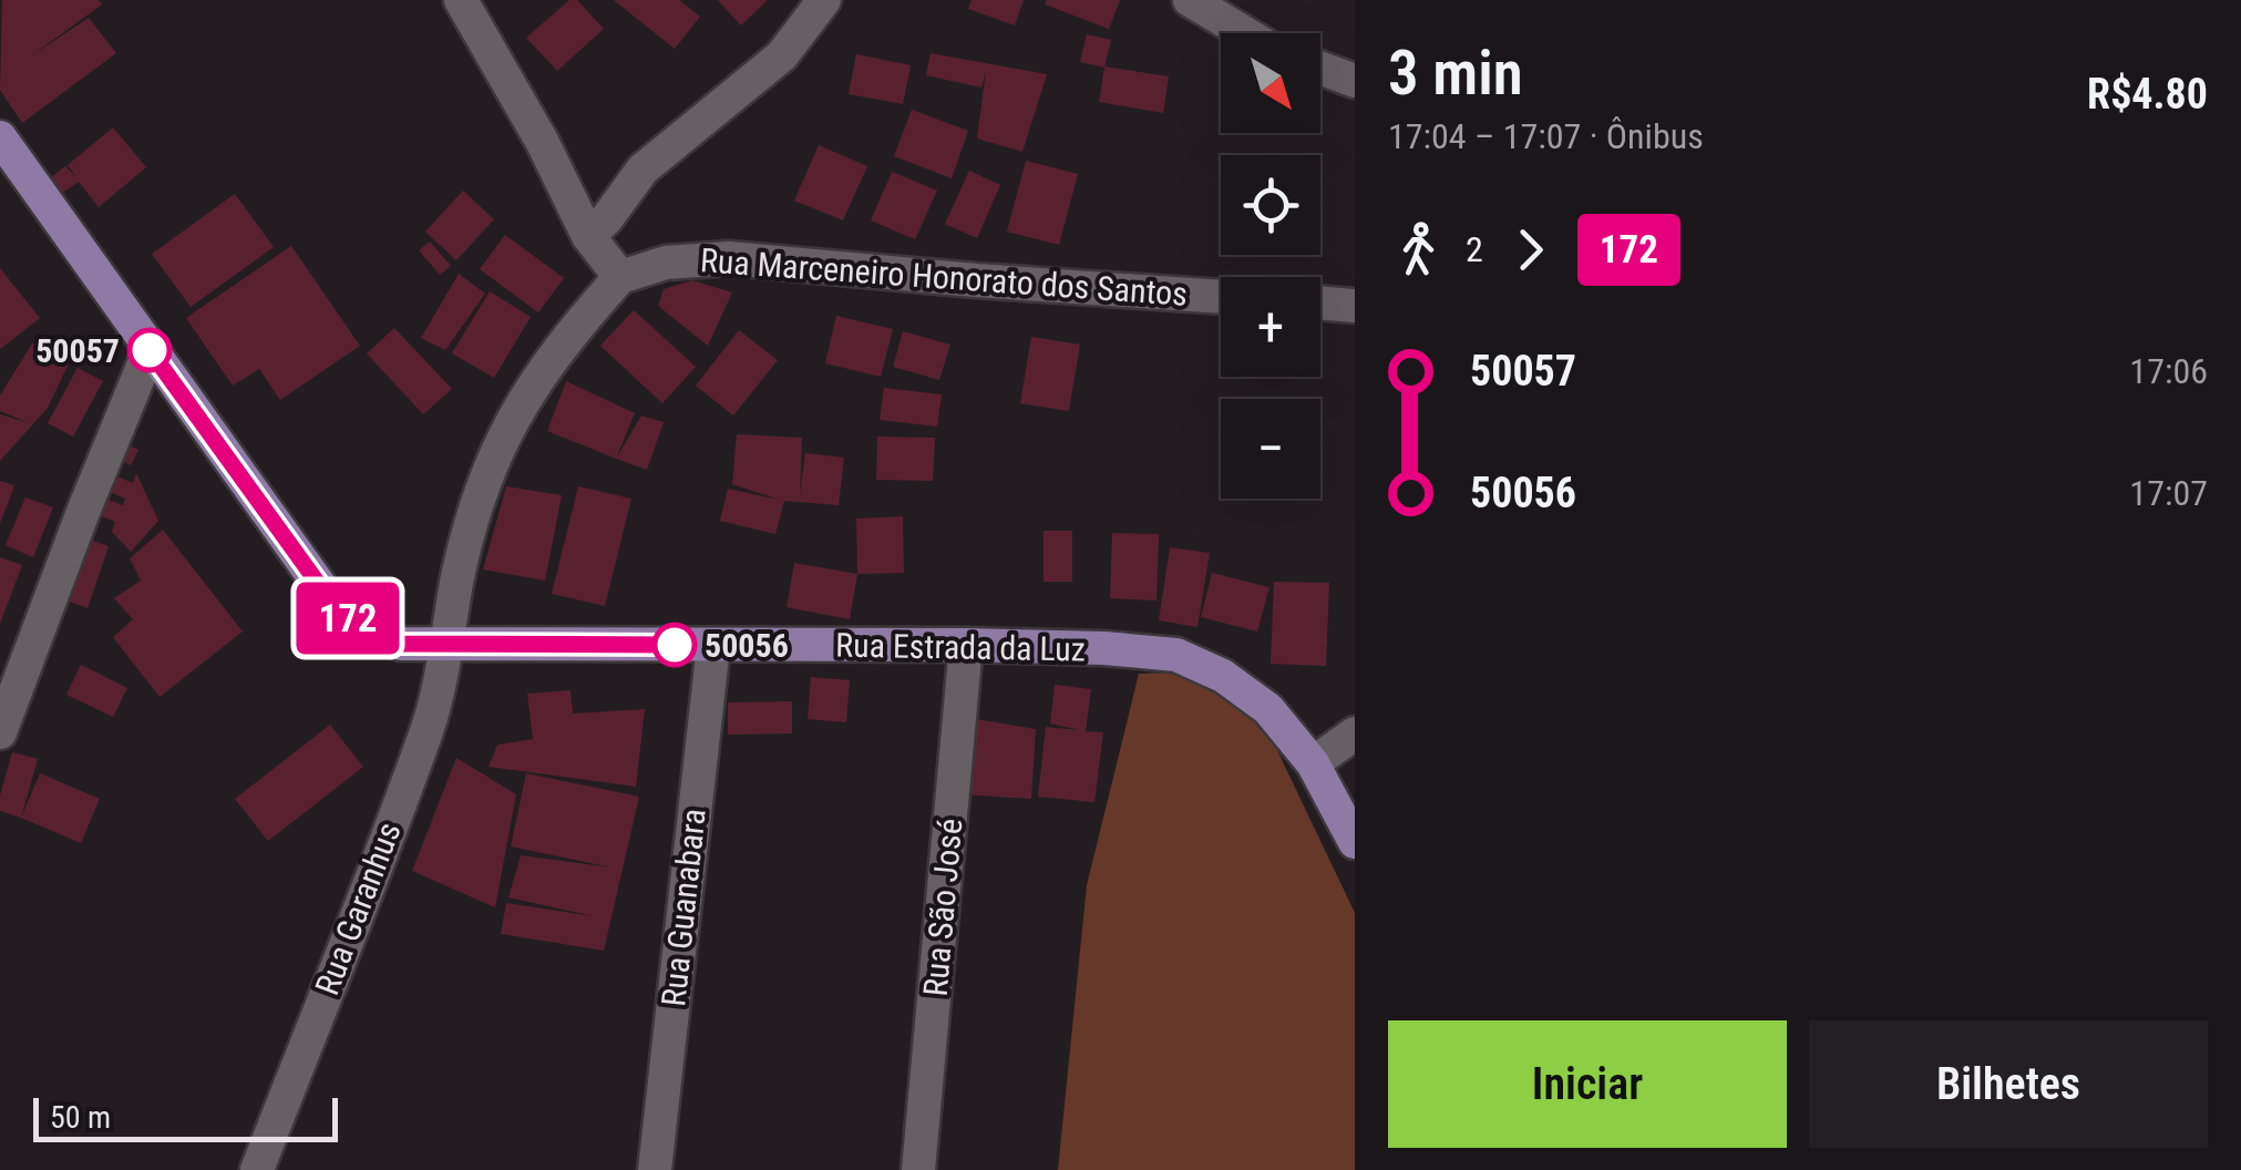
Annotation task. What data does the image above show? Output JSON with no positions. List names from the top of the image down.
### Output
{
  "streets": {
    "main road": ["Rua Estrada da Luz"],
    "street": [
      "Rua Marceneiro Honorato dos Santos",
      "Rua Guanabara",
      "Rua São José",
      "Rua Garanhus"
    ]
  },
  "crossings": [
    ["Rua Marceneiro Honorato dos Santos", "Rua Garanhus"],
    ["Rua Estrada da Luz", "Rua Guanabara"],
    ["Rua Estrada da Luz", "Rua São José"],
    ["Rua Estrada da Luz", "Rua Garanhus"]
  ],
  "places": ["50057", "50056"],
  "lines": ["bus line 172"],
  "scale_bar": "50 m",
  "north": "bottom right",
  "page": {
    "on_map": "172",
    "heading": ["3 min", "17:04 – 17:07 · Ônibus", "R$4.80"],
    "map_buttons": ["+", "−"],
    "legs": ["2", "172"],
    "list": [
      {
        "name": "50057",
        "value": "17:06"
      },
      {
        "name": "50056",
        "value": "17:07"
      }
    ],
    "buttons": ["Iniciar", "Bilhetes"],
    "scale": "50 m"
  }
}
